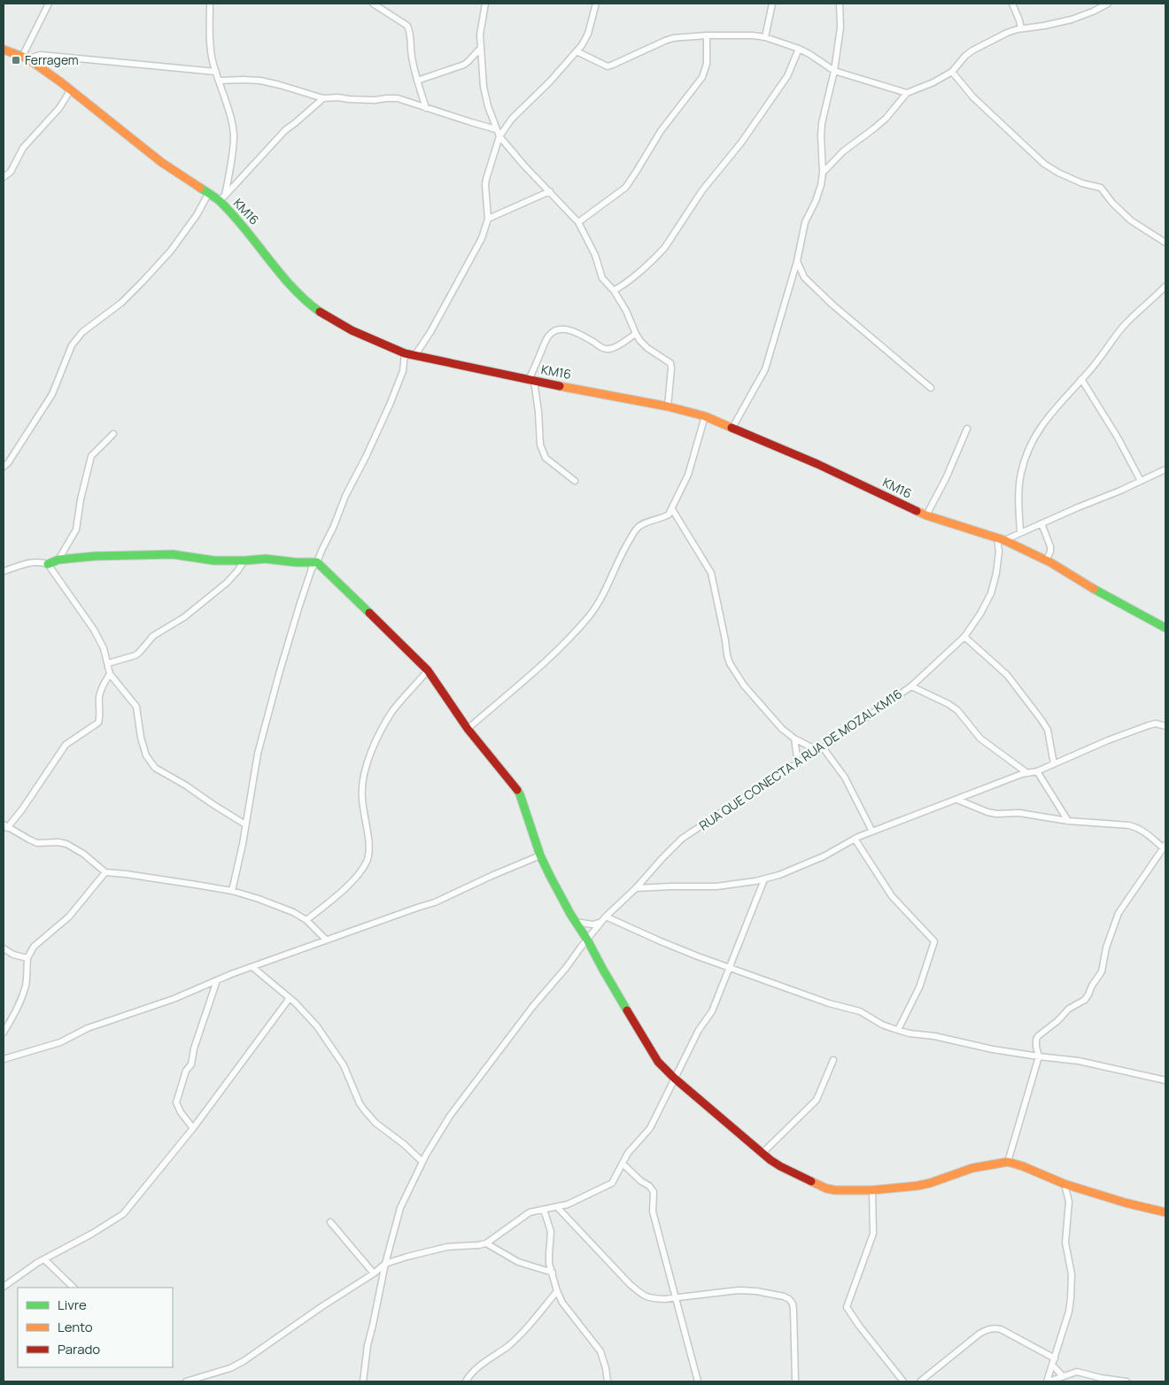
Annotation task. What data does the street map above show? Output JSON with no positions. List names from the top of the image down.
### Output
{
  "streets": {
    "street": ["KM16", "RUA QUE CONECTA A RUA DE MOZAL KM16"]
  },
  "crossings": [
    ["KM16", "RUA QUE CONECTA A RUA DE MOZAL KM16"]
  ],
  "places": {
    "transit": ["Ferragem"]
  },
  "legend": ["Livre", "Lento", "Parado"]
}
